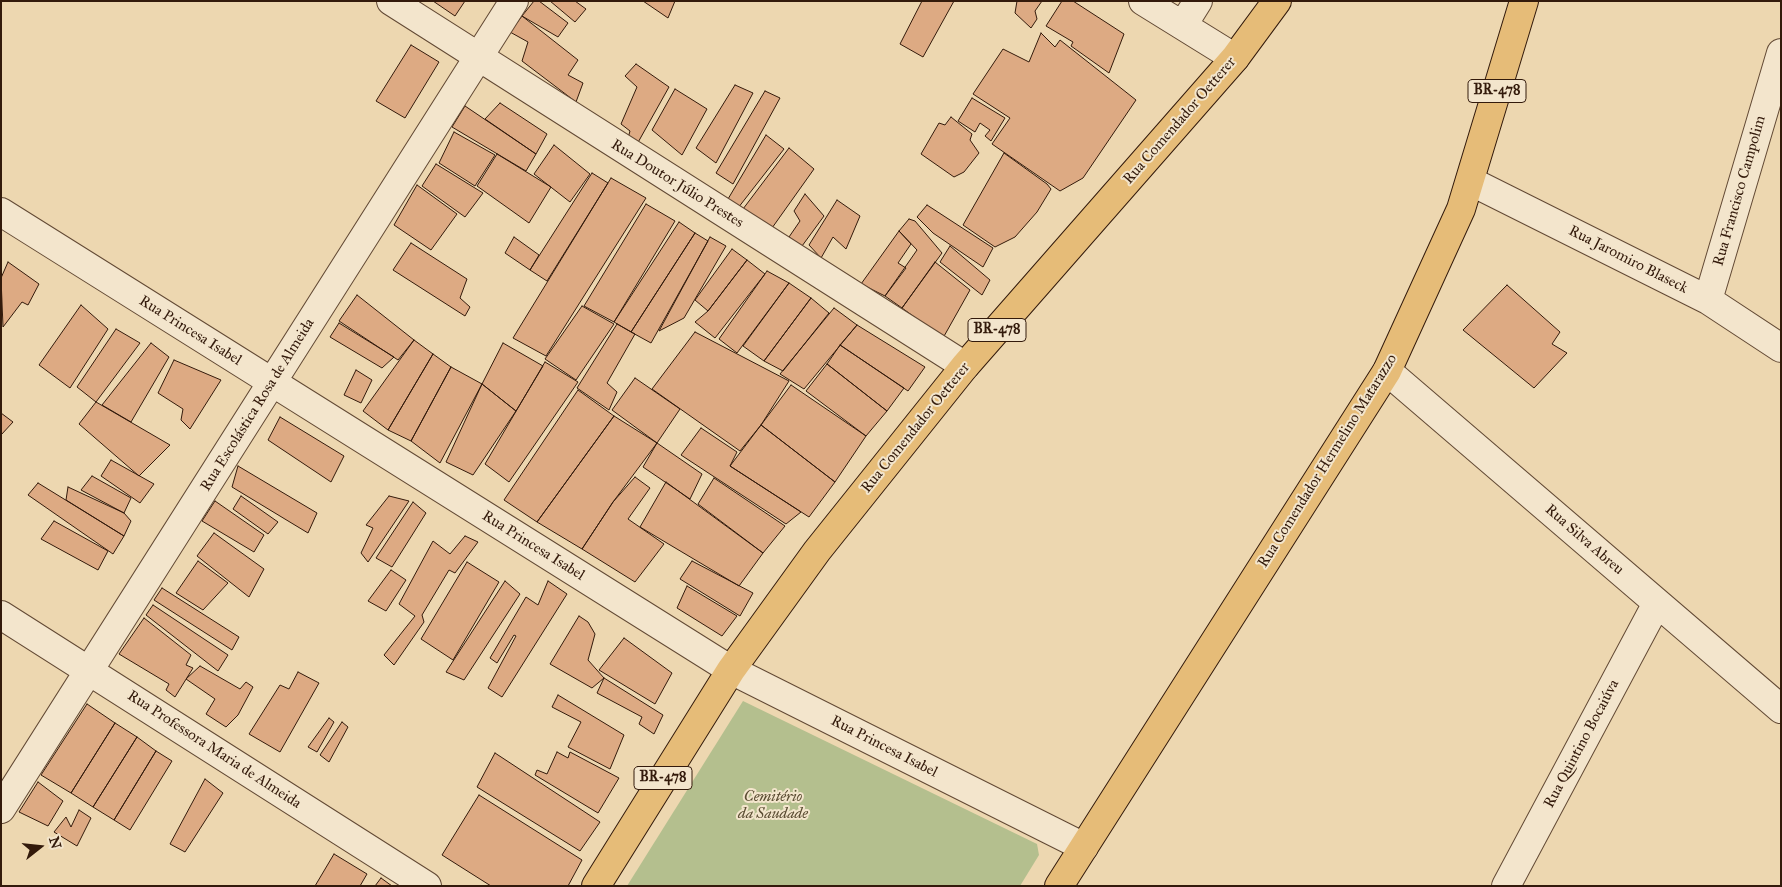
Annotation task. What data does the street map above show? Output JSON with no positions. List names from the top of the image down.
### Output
{
  "streets": {
    "main road": ["BR-478", "Rua Comendador Oetterer", "Rua Comendador Hermelino Matarazzo"],
    "street": [
      "Rua Doutor Júlio Prestes",
      "Rua Francisco Campolim",
      "Rua Jaromiro Blaseck",
      "Rua Princesa Isabel",
      "Rua Escolástica Rosa de Almeida",
      "Rua Silva Abreu",
      "Rua Quintino Bocaiúva",
      "Rua Professora Maria de Almeida"
    ]
  },
  "crossings": [
    ["Rua Comendador Oetterer", "Rua Doutor Júlio Prestes"],
    ["Rua Comendador Oetterer", "Rua Princesa Isabel"],
    ["Rua Doutor Júlio Prestes", "Rua Escolástica Rosa de Almeida"],
    ["Rua Francisco Campolim", "Rua Jaromiro Blaseck"],
    ["Rua Jaromiro Blaseck", "Rua Comendador Hermelino Matarazzo"],
    ["Rua Princesa Isabel", "Rua Escolástica Rosa de Almeida"],
    ["Rua Princesa Isabel", "Rua Comendador Hermelino Matarazzo"],
    ["Rua Escolástica Rosa de Almeida", "Rua Professora Maria de Almeida"],
    ["Rua Comendador Hermelino Matarazzo", "Rua Silva Abreu"],
    ["Rua Silva Abreu", "Rua Quintino Bocaiúva"]
  ],
  "parks": ["Cemitério da Saudade"],
  "north": "right"
}
